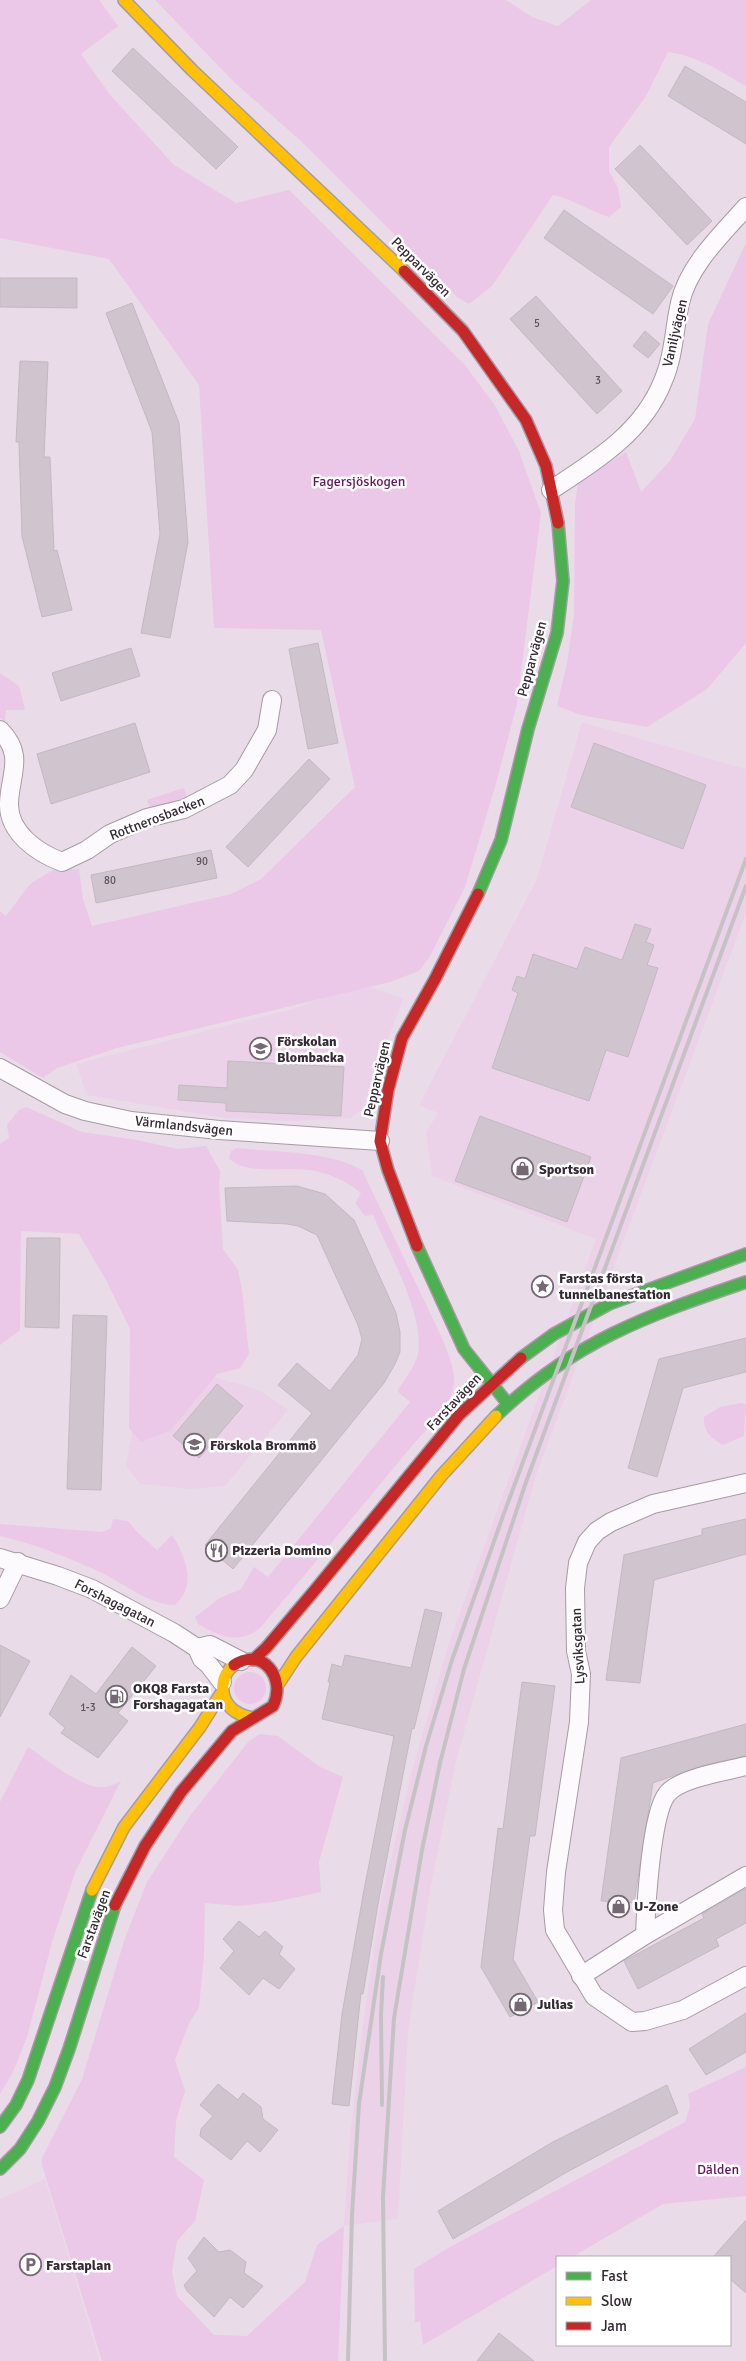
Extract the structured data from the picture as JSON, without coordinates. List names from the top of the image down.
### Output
{
  "streets": {
    "street": [
      "Pepparvägen",
      "Vaniljvägen",
      "Rottnerosbacken",
      "Värmlandsvägen",
      "Farstavägen",
      "Forshagagatan",
      "Lysviksgatan"
    ]
  },
  "crossings": [
    ["Pepparvägen", "Vaniljvägen"],
    ["Pepparvägen", "Värmlandsvägen"],
    ["Pepparvägen", "Farstavägen"],
    ["Farstavägen", "Forshagagatan"]
  ],
  "parks": ["Fagersjöskogen", "Dälden"],
  "places": {
    "school or university": ["Förskolan Blombacka", "Förskola Brommö"],
    "shop": ["Sportson", "U-Zone", "Julias"],
    "place": ["Farstas första tunnelbanestation"],
    "restaurant": ["Pizzeria Domino"],
    "fuel station": ["OKQ8 Farsta Forshagagatan"],
    "parking": ["Farstaplan"]
  },
  "house_numbers": [
    "5",
    "3",
    "90",
    "80",
    "1-3"
  ],
  "legend": ["Fast", "Slow", "Jam"]
}
